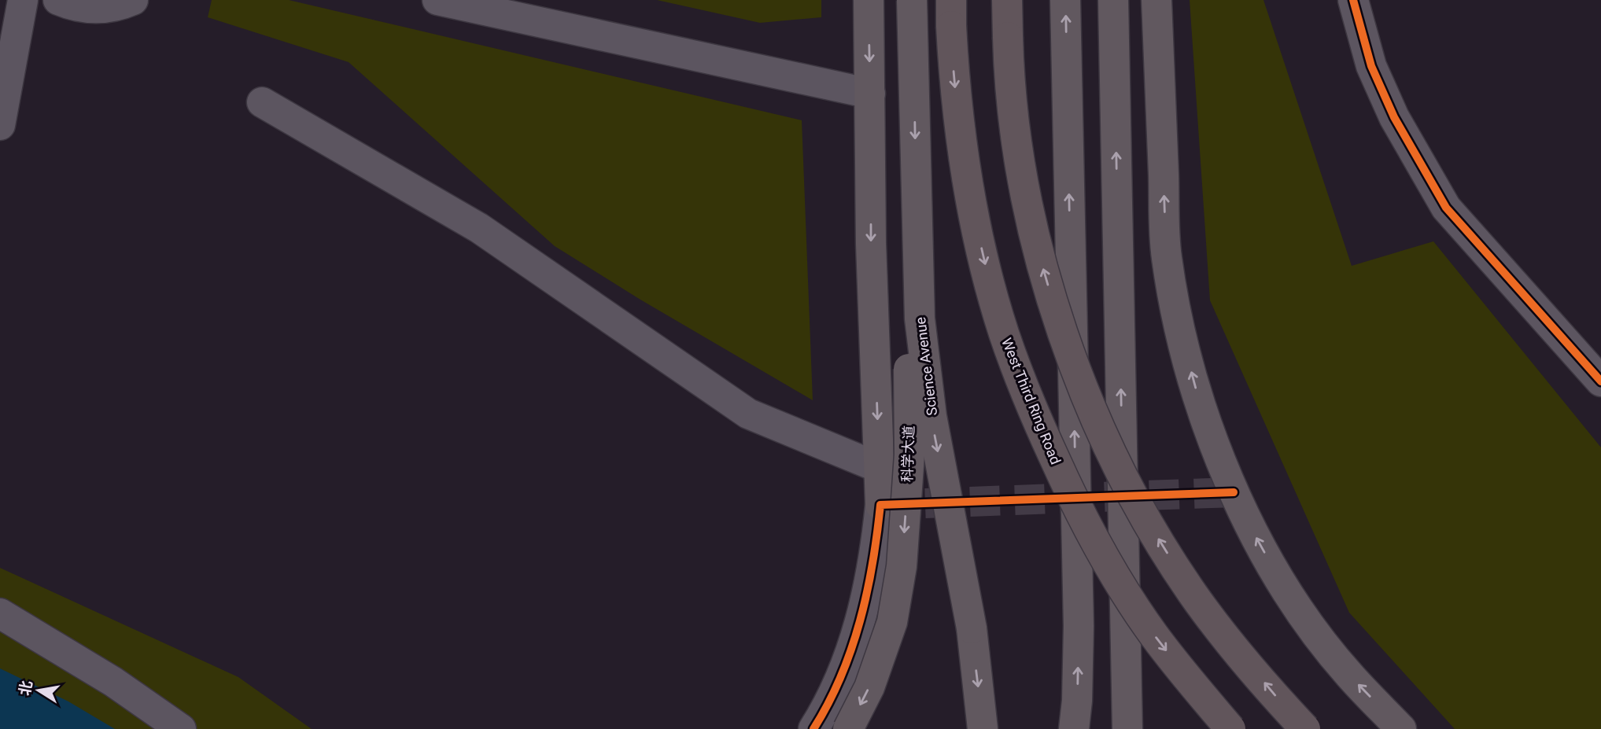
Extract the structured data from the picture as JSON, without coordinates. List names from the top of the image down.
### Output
{
  "streets": {
    "highway": ["West Third Ring Road"],
    "main road": ["Science Avenue", "科学大道"]
  },
  "crossings": [
    ["Science Avenue", "科学大道"]
  ],
  "north": "left"
}
